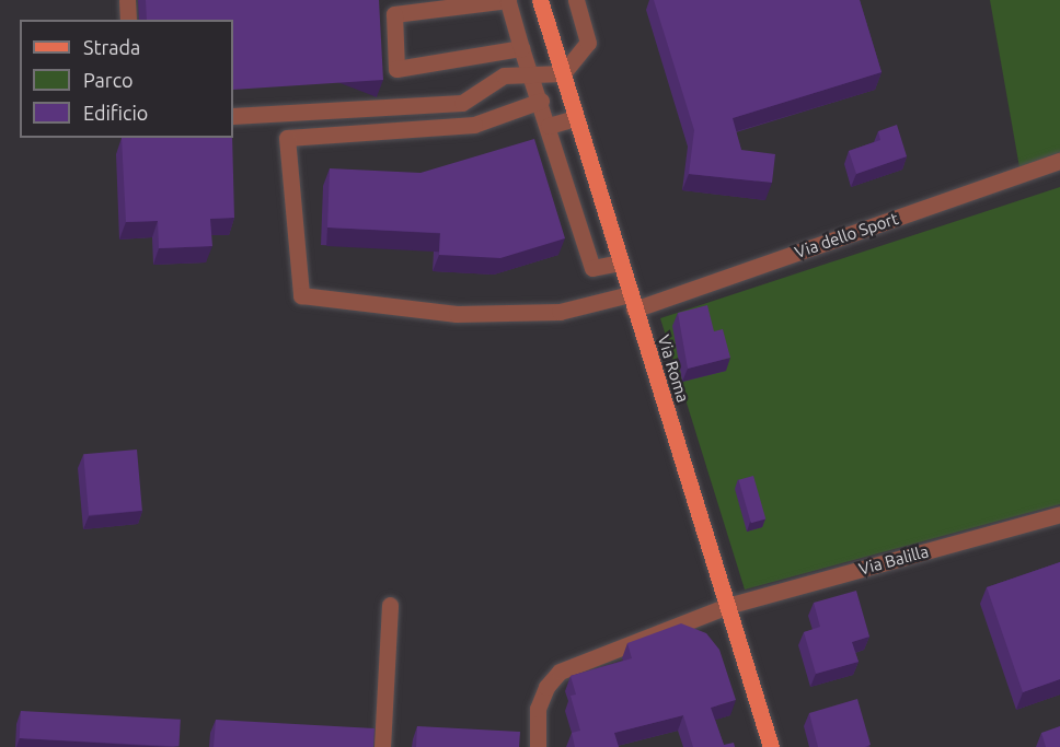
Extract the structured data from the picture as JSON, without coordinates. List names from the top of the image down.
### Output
{
  "streets": {
    "main road": ["Via Roma"],
    "street": ["Via dello Sport", "Via Balilla"]
  },
  "crossings": [
    ["Via dello Sport", "Via Roma"],
    ["Via Roma", "Via Balilla"]
  ],
  "legend": ["Strada", "Parco", "Edificio"]
}
